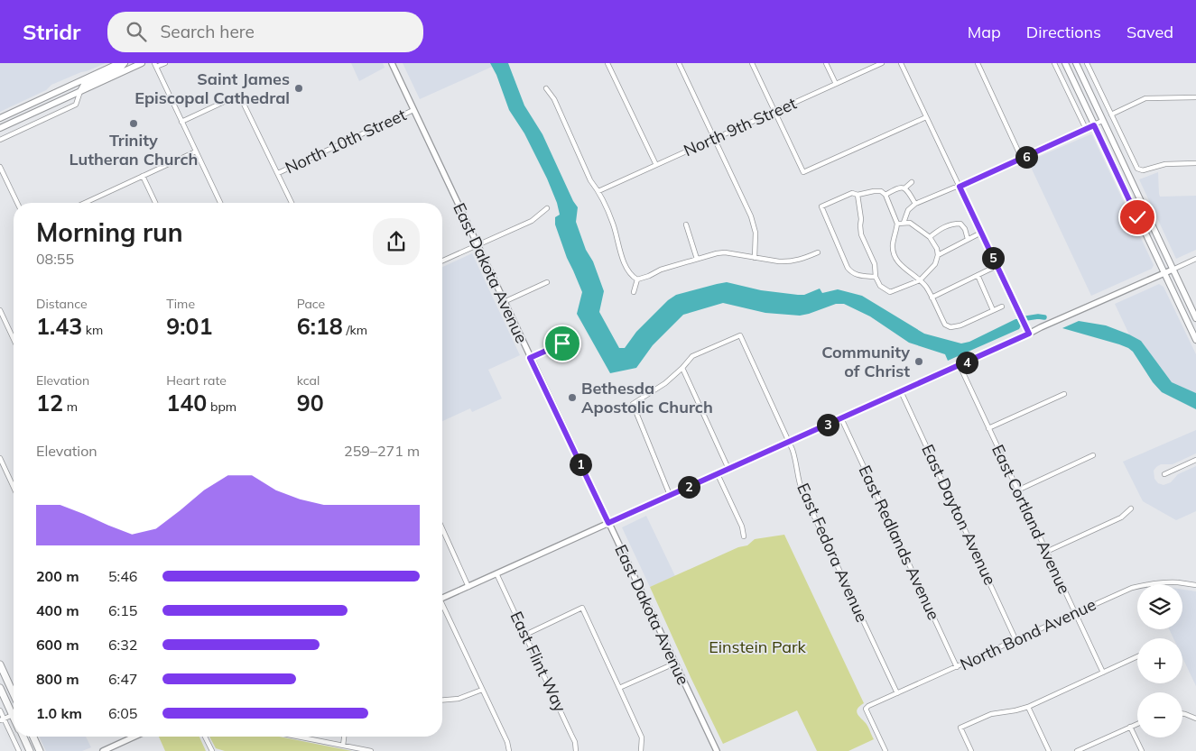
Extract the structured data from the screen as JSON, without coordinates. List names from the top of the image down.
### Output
{
  "streets": {
    "street": [
      "North 9th Street",
      "North 10th Street",
      "East Dakota Avenue",
      "East Dayton Avenue",
      "East Cortland Avenue",
      "East Redlands Avenue",
      "East Fedora Avenue",
      "North Bond Avenue",
      "East Flint Way"
    ]
  },
  "crossings": [
    ["North 10th Street", "East Dakota Avenue"],
    ["East Dayton Avenue", "North Bond Avenue"],
    ["East Cortland Avenue", "North Bond Avenue"],
    ["East Redlands Avenue", "North Bond Avenue"],
    ["East Fedora Avenue", "North Bond Avenue"]
  ],
  "parks": ["Einstein Park"],
  "places": [
    "Saint James Episcopal Cathedral",
    "Trinity Lutheran Church",
    "Community of Christ",
    "Bethesda Apostolic Church"
  ],
  "page": {
    "header": "Stridr",
    "search": "Search here",
    "nav": ["Map", "Directions", "Saved"],
    "pins": [
      "6",
      "5",
      "4",
      "3",
      "1",
      "2"
    ],
    "heading": ["Morning run", "08:55"],
    "stats": [
      ["Distance", "1.43 km"],
      ["Time", "9:01"],
      ["Pace", "6:18 /km"],
      ["Elevation", "12 m"],
      ["Heart rate", "140 bpm"],
      ["kcal", "90"]
    ],
    "chart": ["Elevation", "259–271 m"],
    "list": [
      {
        "name": "200 m",
        "note": "5:46"
      },
      {
        "name": "400 m",
        "note": "6:15"
      },
      {
        "name": "600 m",
        "note": "6:32"
      },
      {
        "name": "800 m",
        "note": "6:47"
      },
      {
        "name": "1.0 km",
        "note": "6:05"
      }
    ],
    "map_buttons": ["+", "−"]
  }
}
